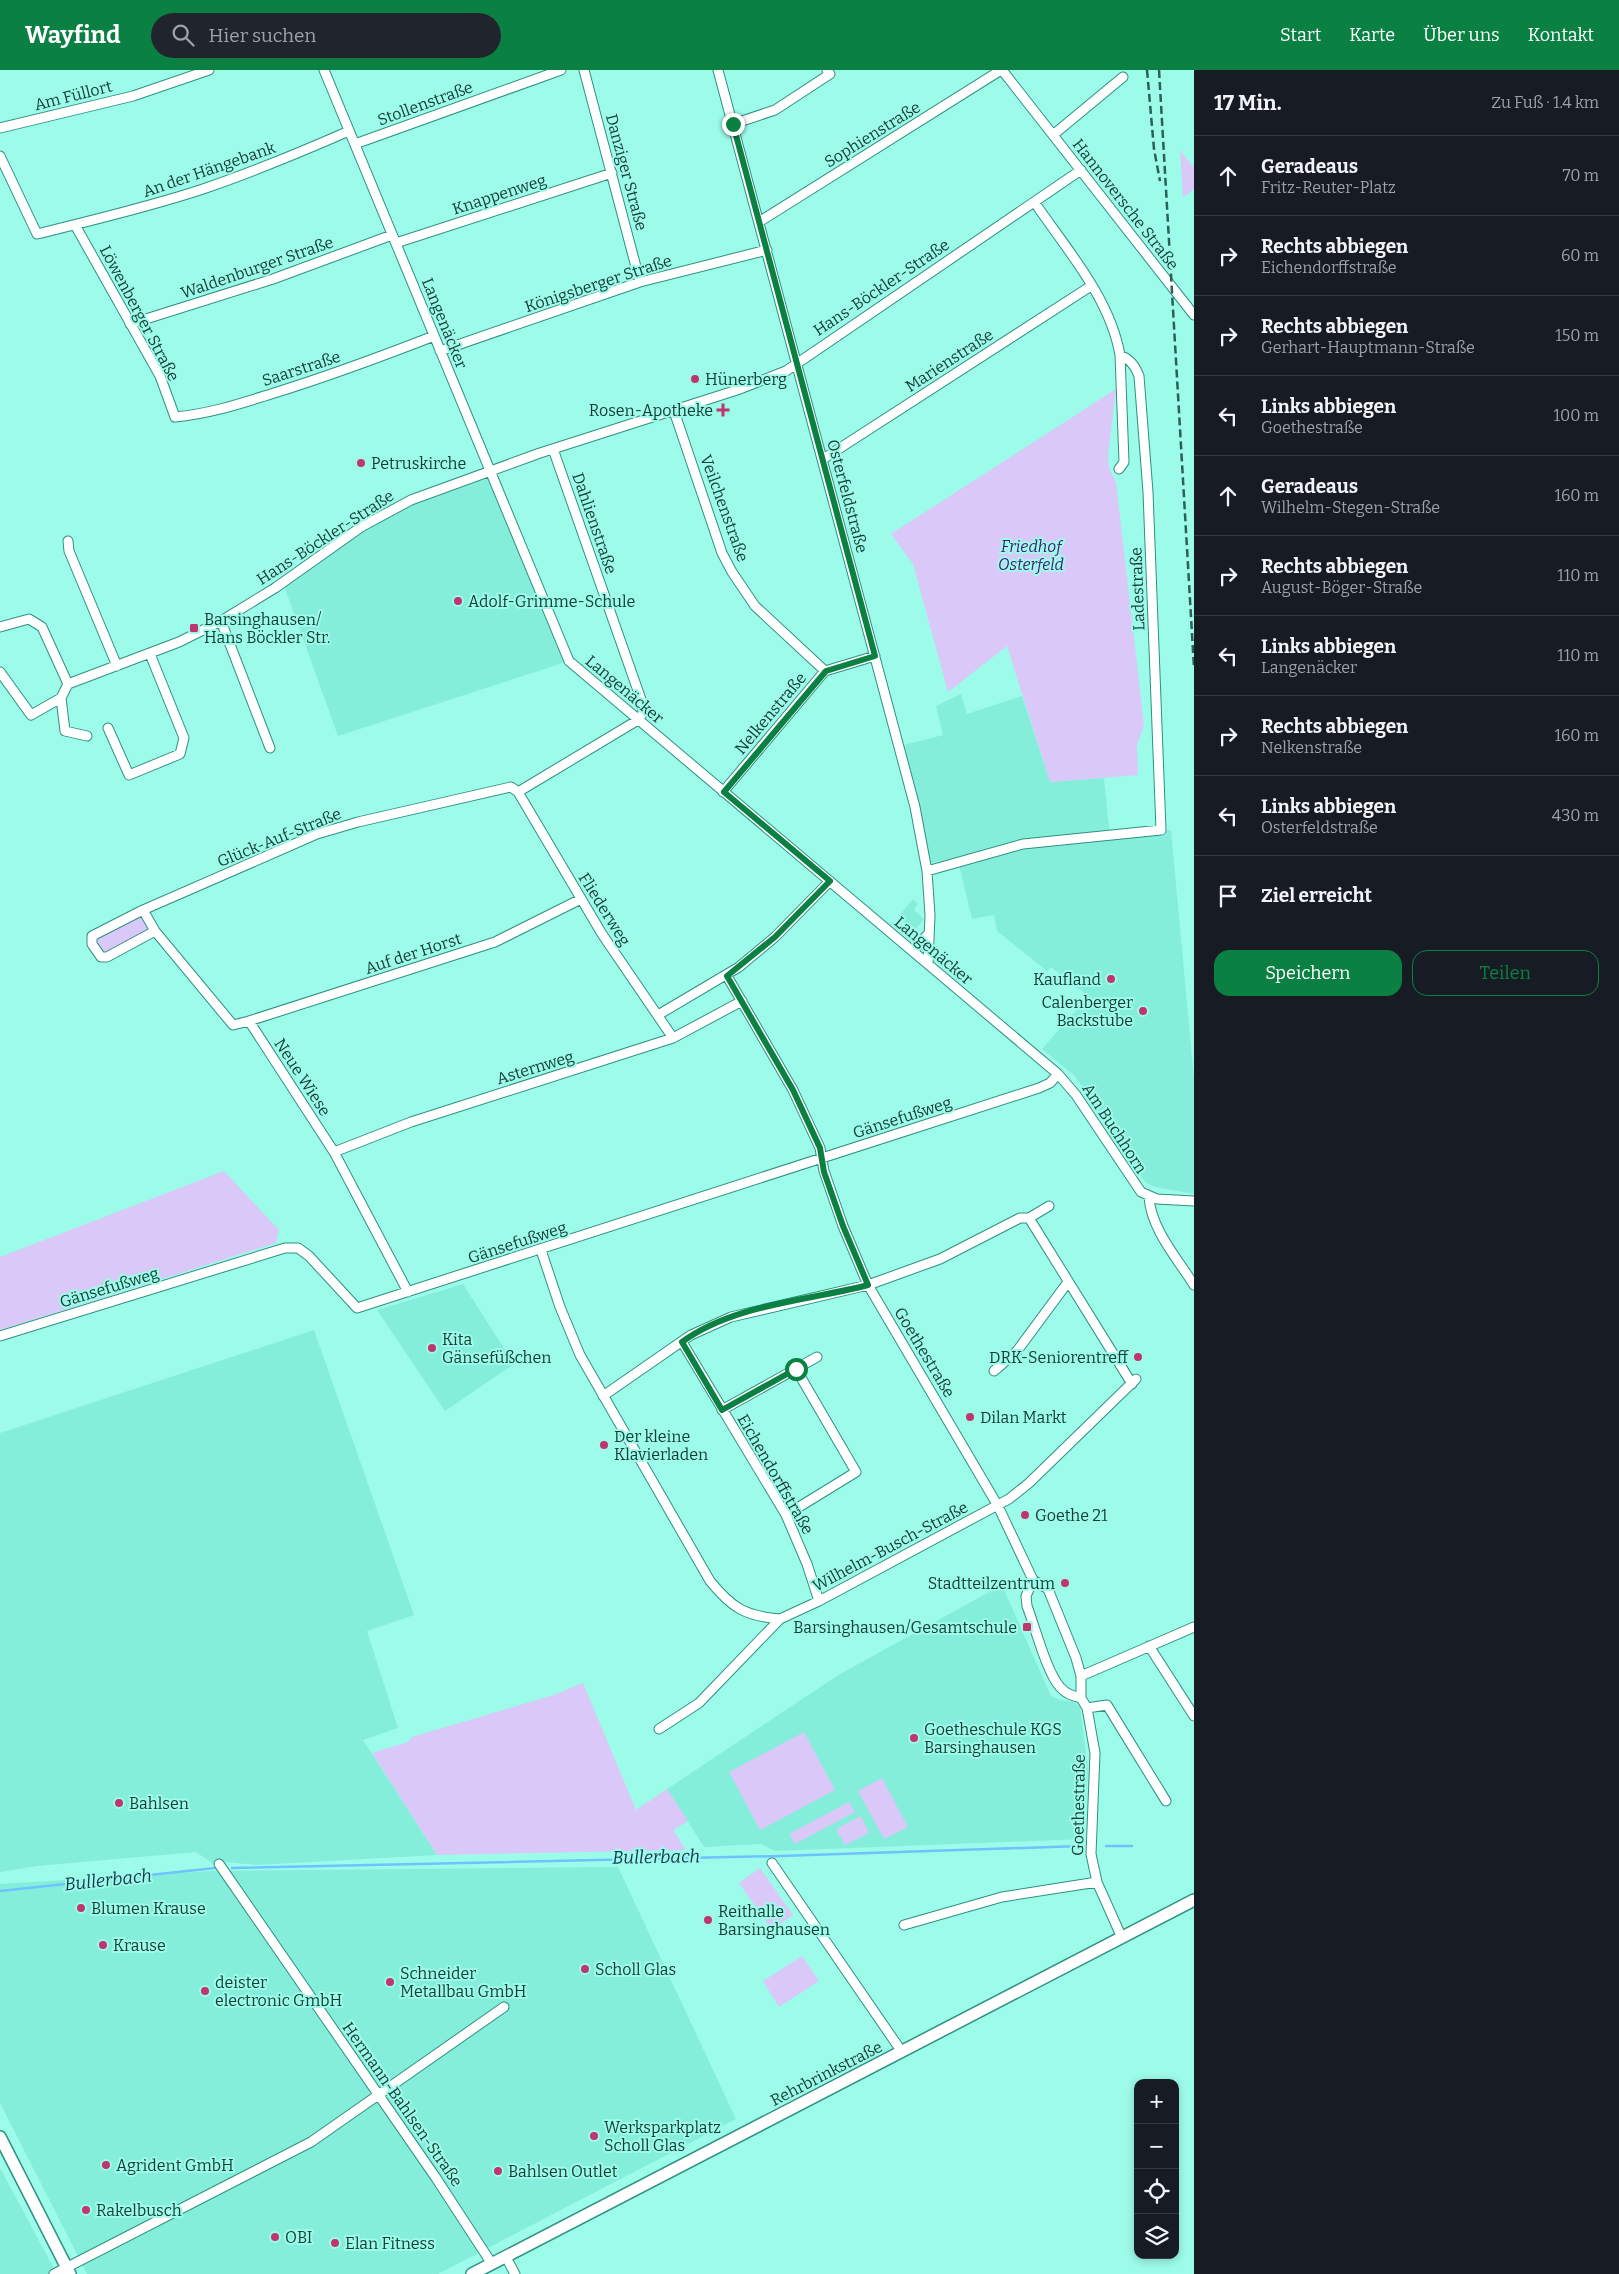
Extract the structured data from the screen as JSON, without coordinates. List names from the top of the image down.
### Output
{
  "streets": {
    "main road": ["Rehrbrinkstraße"],
    "street": [
      "Am Füllort",
      "Stollenstraße",
      "Sophienstraße",
      "An der Hängebank",
      "Danziger Straße",
      "Knappenweg",
      "Hannoversche Straße",
      "Waldenburger Straße",
      "Königsberger Straße",
      "Hans-Böckler-Straße",
      "Löwenberger Straße",
      "Langenäcker",
      "Marienstraße",
      "Saarstraße",
      "Osterfeldstraße",
      "Veilchenstraße",
      "Dahlienstraße",
      "Ladestraße",
      "Nelkenstraße",
      "Glück-Auf-Straße",
      "Fliederweg",
      "Auf der Horst",
      "Asternweg",
      "Neue Wiese",
      "Gänsefußweg",
      "Am Buchhorn",
      "Goethestraße",
      "Eichendorffstraße",
      "Wilhelm-Busch-Straße",
      "Hermann-Bahlsen-Straße"
    ]
  },
  "crossings": [
    ["Stollenstraße", "Langenäcker"],
    ["Sophienstraße", "Hannoversche Straße"],
    ["Sophienstraße", "Osterfeldstraße"],
    ["An der Hängebank", "Löwenberger Straße"],
    ["An der Hängebank", "Langenäcker"],
    ["Danziger Straße", "Knappenweg"],
    ["Danziger Straße", "Königsberger Straße"],
    ["Knappenweg", "Waldenburger Straße"],
    ["Knappenweg", "Langenäcker"],
    ["Hannoversche Straße", "Hans-Böckler-Straße"],
    ["Waldenburger Straße", "Löwenberger Straße"],
    ["Waldenburger Straße", "Langenäcker"],
    ["Königsberger Straße", "Langenäcker"],
    ["Königsberger Straße", "Osterfeldstraße"],
    ["Hans-Böckler-Straße", "Langenäcker"],
    ["Hans-Böckler-Straße", "Osterfeldstraße"],
    ["Hans-Böckler-Straße", "Veilchenstraße"],
    ["Hans-Böckler-Straße", "Dahlienstraße"],
    ["Löwenberger Straße", "Saarstraße"],
    ["Langenäcker", "Saarstraße"],
    ["Langenäcker", "Osterfeldstraße"],
    ["Langenäcker", "Dahlienstraße"],
    ["Langenäcker", "Nelkenstraße"],
    ["Langenäcker", "Gänsefußweg"],
    ["Langenäcker", "Am Buchhorn"],
    ["Marienstraße", "Osterfeldstraße"],
    ["Osterfeldstraße", "Ladestraße"],
    ["Osterfeldstraße", "Nelkenstraße"],
    ["Veilchenstraße", "Nelkenstraße"],
    ["Glück-Auf-Straße", "Fliederweg"],
    ["Fliederweg", "Auf der Horst"],
    ["Fliederweg", "Asternweg"],
    ["Auf der Horst", "Neue Wiese"],
    ["Asternweg", "Neue Wiese"],
    ["Asternweg", "Goethestraße"],
    ["Neue Wiese", "Gänsefußweg"],
    ["Gänsefußweg", "Am Buchhorn"],
    ["Gänsefußweg", "Goethestraße"],
    ["Goethestraße", "Wilhelm-Busch-Straße"],
    ["Goethestraße", "Rehrbrinkstraße"],
    ["Eichendorffstraße", "Wilhelm-Busch-Straße"],
    ["Rehrbrinkstraße", "Hermann-Bahlsen-Straße"]
  ],
  "water": ["Bullerbach"],
  "parks": ["Friedhof Osterfeld"],
  "places": {
    "other": [
      "Hünerberg",
      "Petruskirche",
      "Adolf-Grimme-Schule",
      "Kaufland",
      "Calenberger Backstube",
      "Kita Gänsefüßchen",
      "DRK-Seniorentreff",
      "Dilan Markt",
      "Der kleine Klavierladen",
      "Goethe 21",
      "Stadtteilzentrum",
      "Goetheschule KGS Barsinghausen",
      "Bahlsen",
      "Blumen Krause",
      "Reithalle Barsinghausen",
      "Krause",
      "Scholl Glas",
      "Schneider Metallbau GmbH",
      "deister electronic GmbH",
      "Werksparkplatz Scholl Glas",
      "Agrident GmbH",
      "Bahlsen Outlet",
      "Rakelbusch",
      "OBI",
      "Elan Fitness"
    ],
    "health": ["Rosen-Apotheke"],
    "transit": ["Barsinghausen/ Hans Böckler Str.", "Barsinghausen/Gesamtschule"]
  },
  "page": {
    "header": "Wayfind",
    "search": "Hier suchen",
    "nav": [
      "Start",
      "Karte",
      "Über uns",
      "Kontakt"
    ],
    "heading": ["17 Min.", "Zu Fuß · 1.4 km"],
    "list": [
      ["Geradeaus", "Fritz-Reuter-Platz", "70 m"],
      ["Rechts abbiegen", "Eichendorffstraße", "60 m"],
      ["Rechts abbiegen", "Gerhart-Hauptmann-Straße", "150 m"],
      ["Links abbiegen", "Goethestraße", "100 m"],
      ["Geradeaus", "Wilhelm-Stegen-Straße", "160 m"],
      ["Rechts abbiegen", "August-Böger-Straße", "110 m"],
      ["Links abbiegen", "Langenäcker", "110 m"],
      ["Rechts abbiegen", "Nelkenstraße", "160 m"],
      ["Links abbiegen", "Osterfeldstraße", "430 m"],
      "Ziel erreicht"
    ],
    "buttons": ["Speichern", "Teilen"],
    "map_buttons": ["+", "−"]
  }
}
